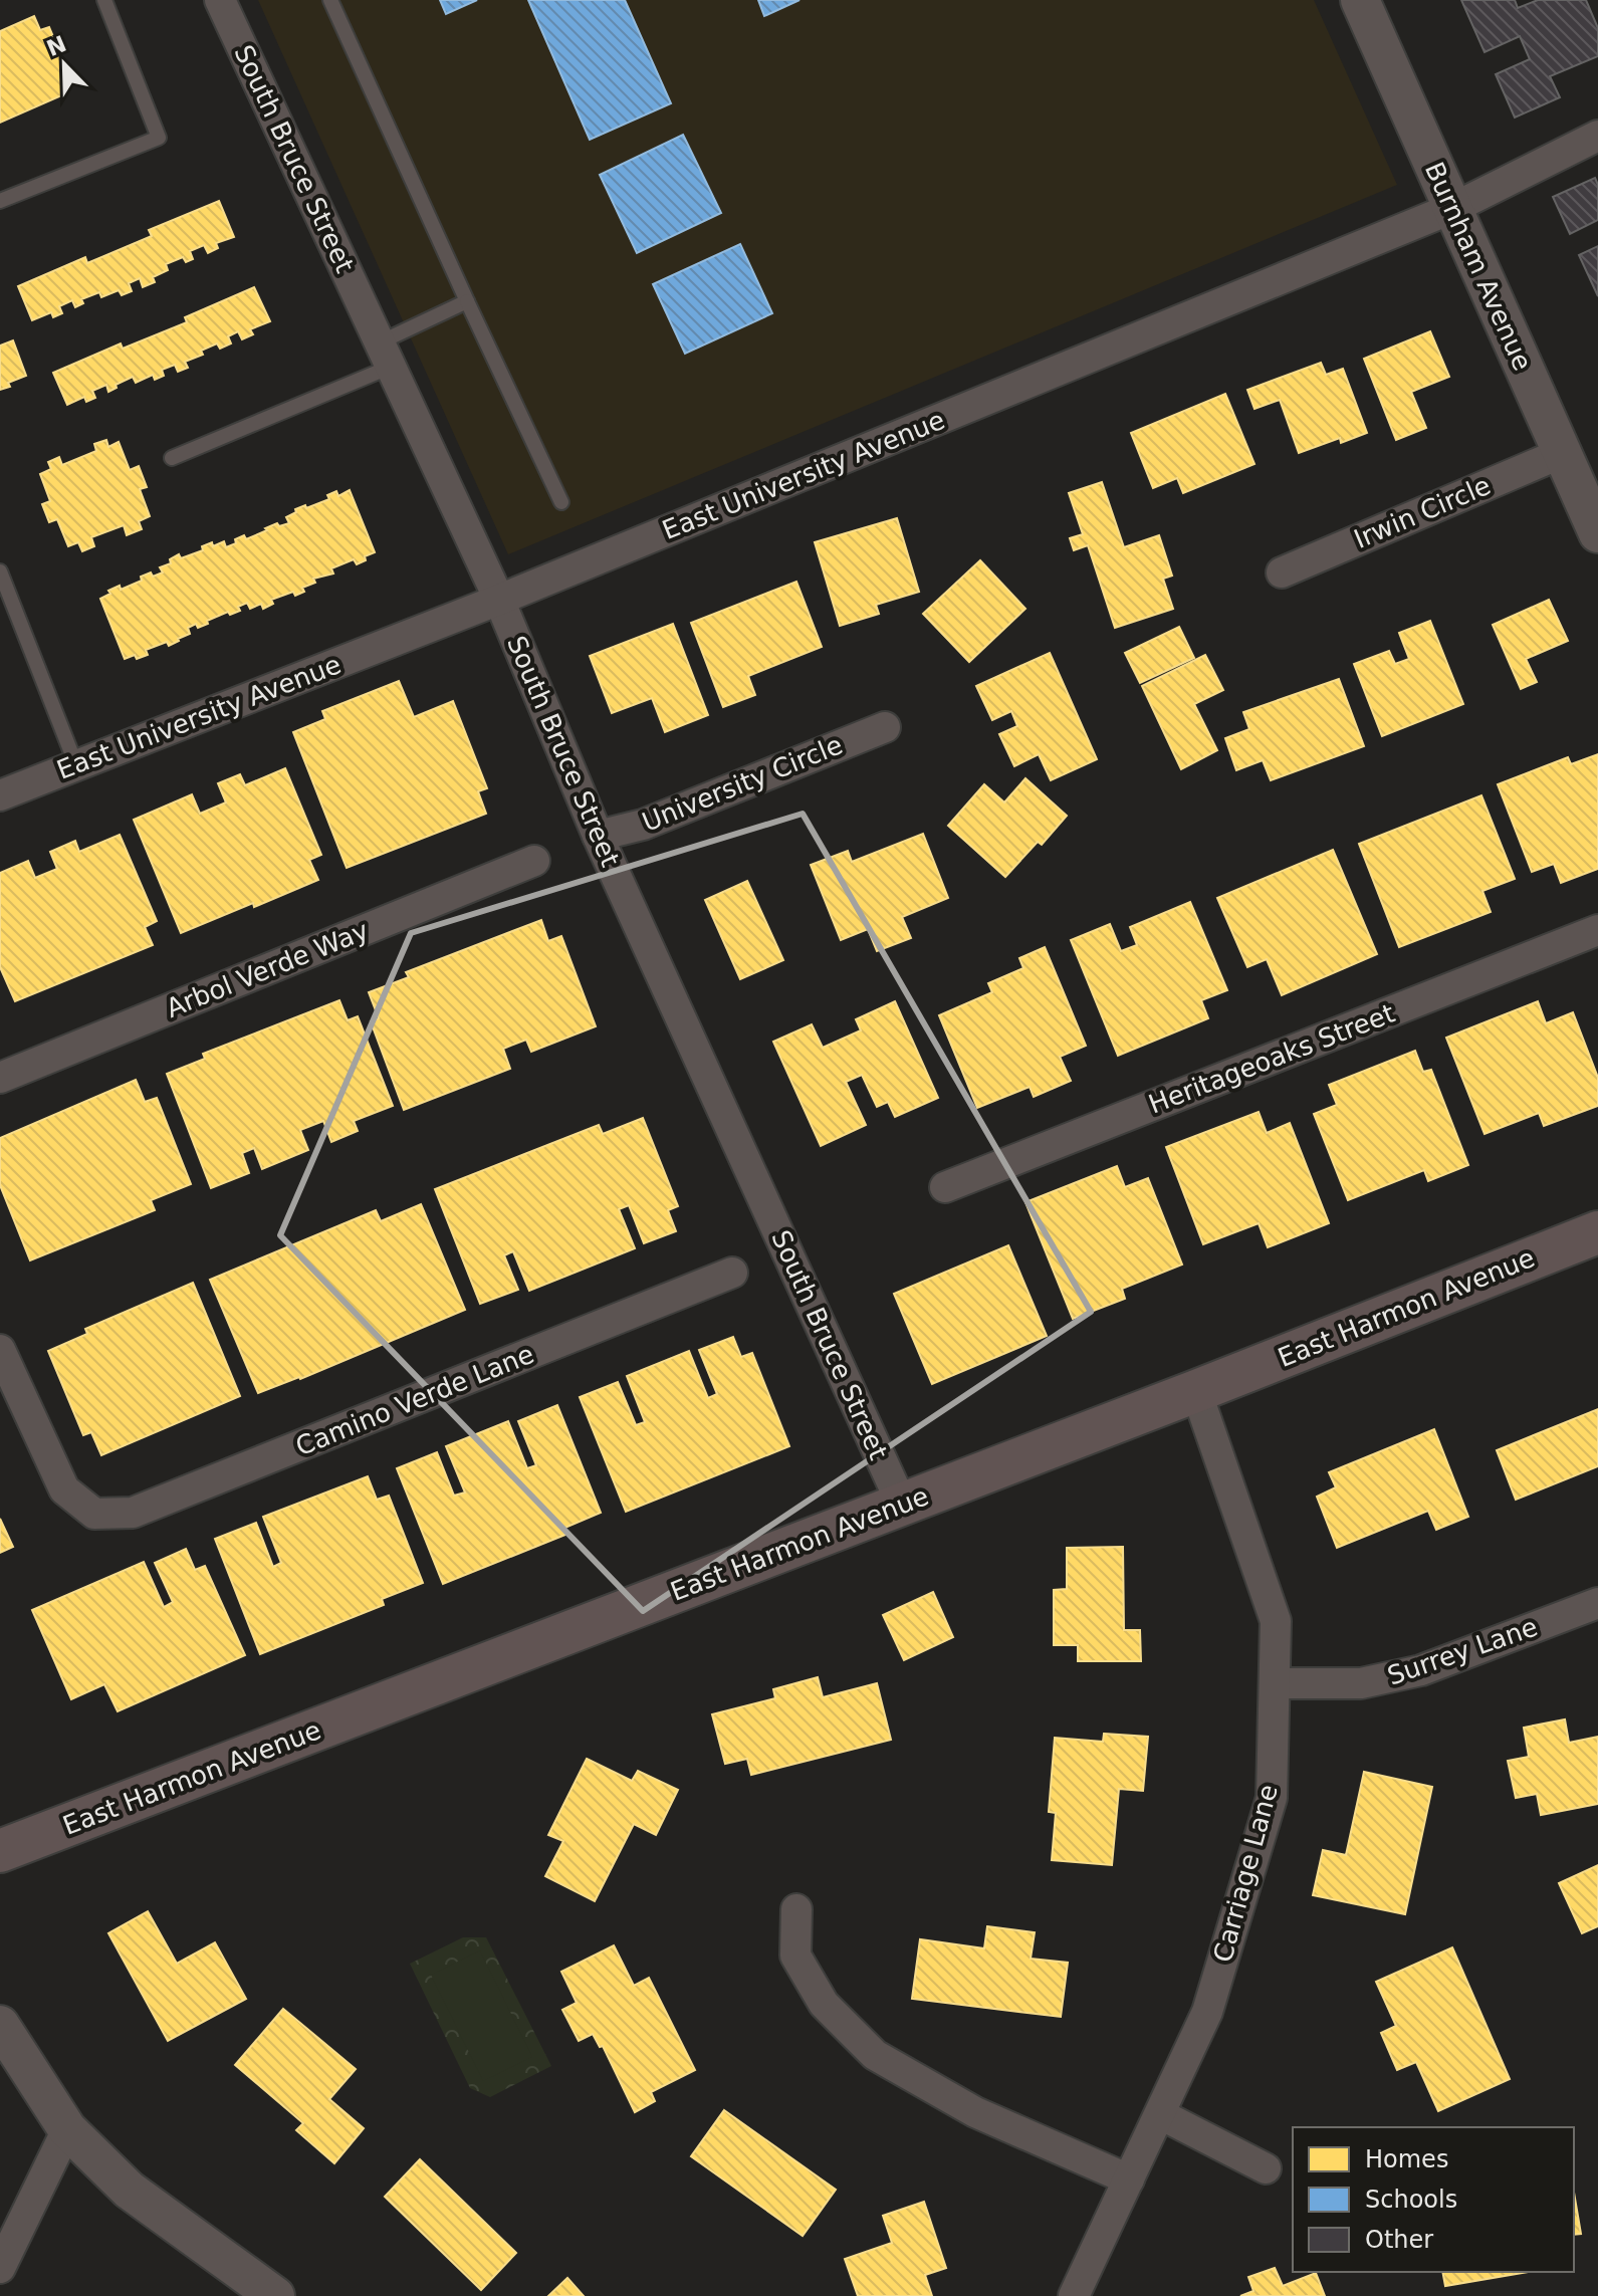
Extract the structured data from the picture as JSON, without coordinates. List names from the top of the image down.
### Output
{
  "streets": {
    "main road": ["East Harmon Avenue"],
    "street": [
      "South Bruce Street",
      "Burnham Avenue",
      "East University Avenue",
      "Irwin Circle",
      "University Circle",
      "Arbol Verde Way",
      "Heritageoaks Street",
      "Camino Verde Lane",
      "Surrey Lane",
      "Carriage Lane"
    ]
  },
  "crossings": [
    ["South Bruce Street", "East University Avenue"],
    ["South Bruce Street", "University Circle"],
    ["South Bruce Street", "East Harmon Avenue"],
    ["Burnham Avenue", "East University Avenue"],
    ["Burnham Avenue", "Irwin Circle"],
    ["East Harmon Avenue", "Carriage Lane"],
    ["Surrey Lane", "Carriage Lane"]
  ],
  "legend": ["Homes", "Schools", "Other"],
  "north": "top left"
}
